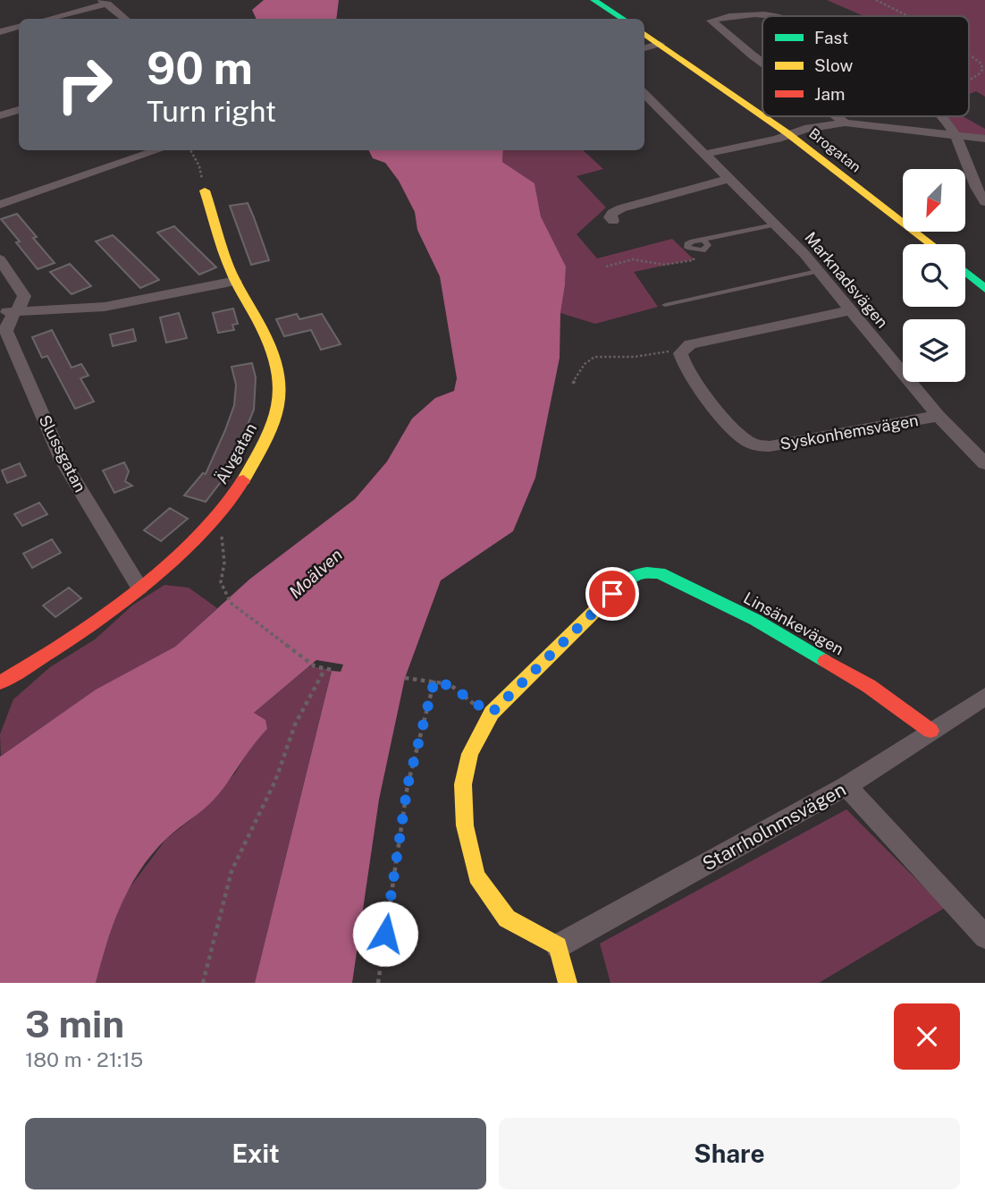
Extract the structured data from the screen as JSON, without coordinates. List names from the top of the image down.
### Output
{
  "streets": {
    "street": [
      "Brogatan",
      "Marknadsvägen",
      "Syskonhemsvägen",
      "Slussgatan",
      "Älvgatan",
      "Linsänkevägen",
      "Starrholnmsvägen"
    ]
  },
  "crossings": [
    ["Marknadsvägen", "Syskonhemsvägen"],
    ["Slussgatan", "Älvgatan"],
    ["Linsänkevägen", "Starrholnmsvägen"]
  ],
  "water": ["Moälven"],
  "legend": ["Fast", "Slow", "Jam"],
  "north": "bottom left",
  "page": {
    "turn": ["90 m", "Turn right"],
    "heading": ["3 min", "180 m · 21:15"],
    "buttons": ["Exit", "Share"]
  }
}
